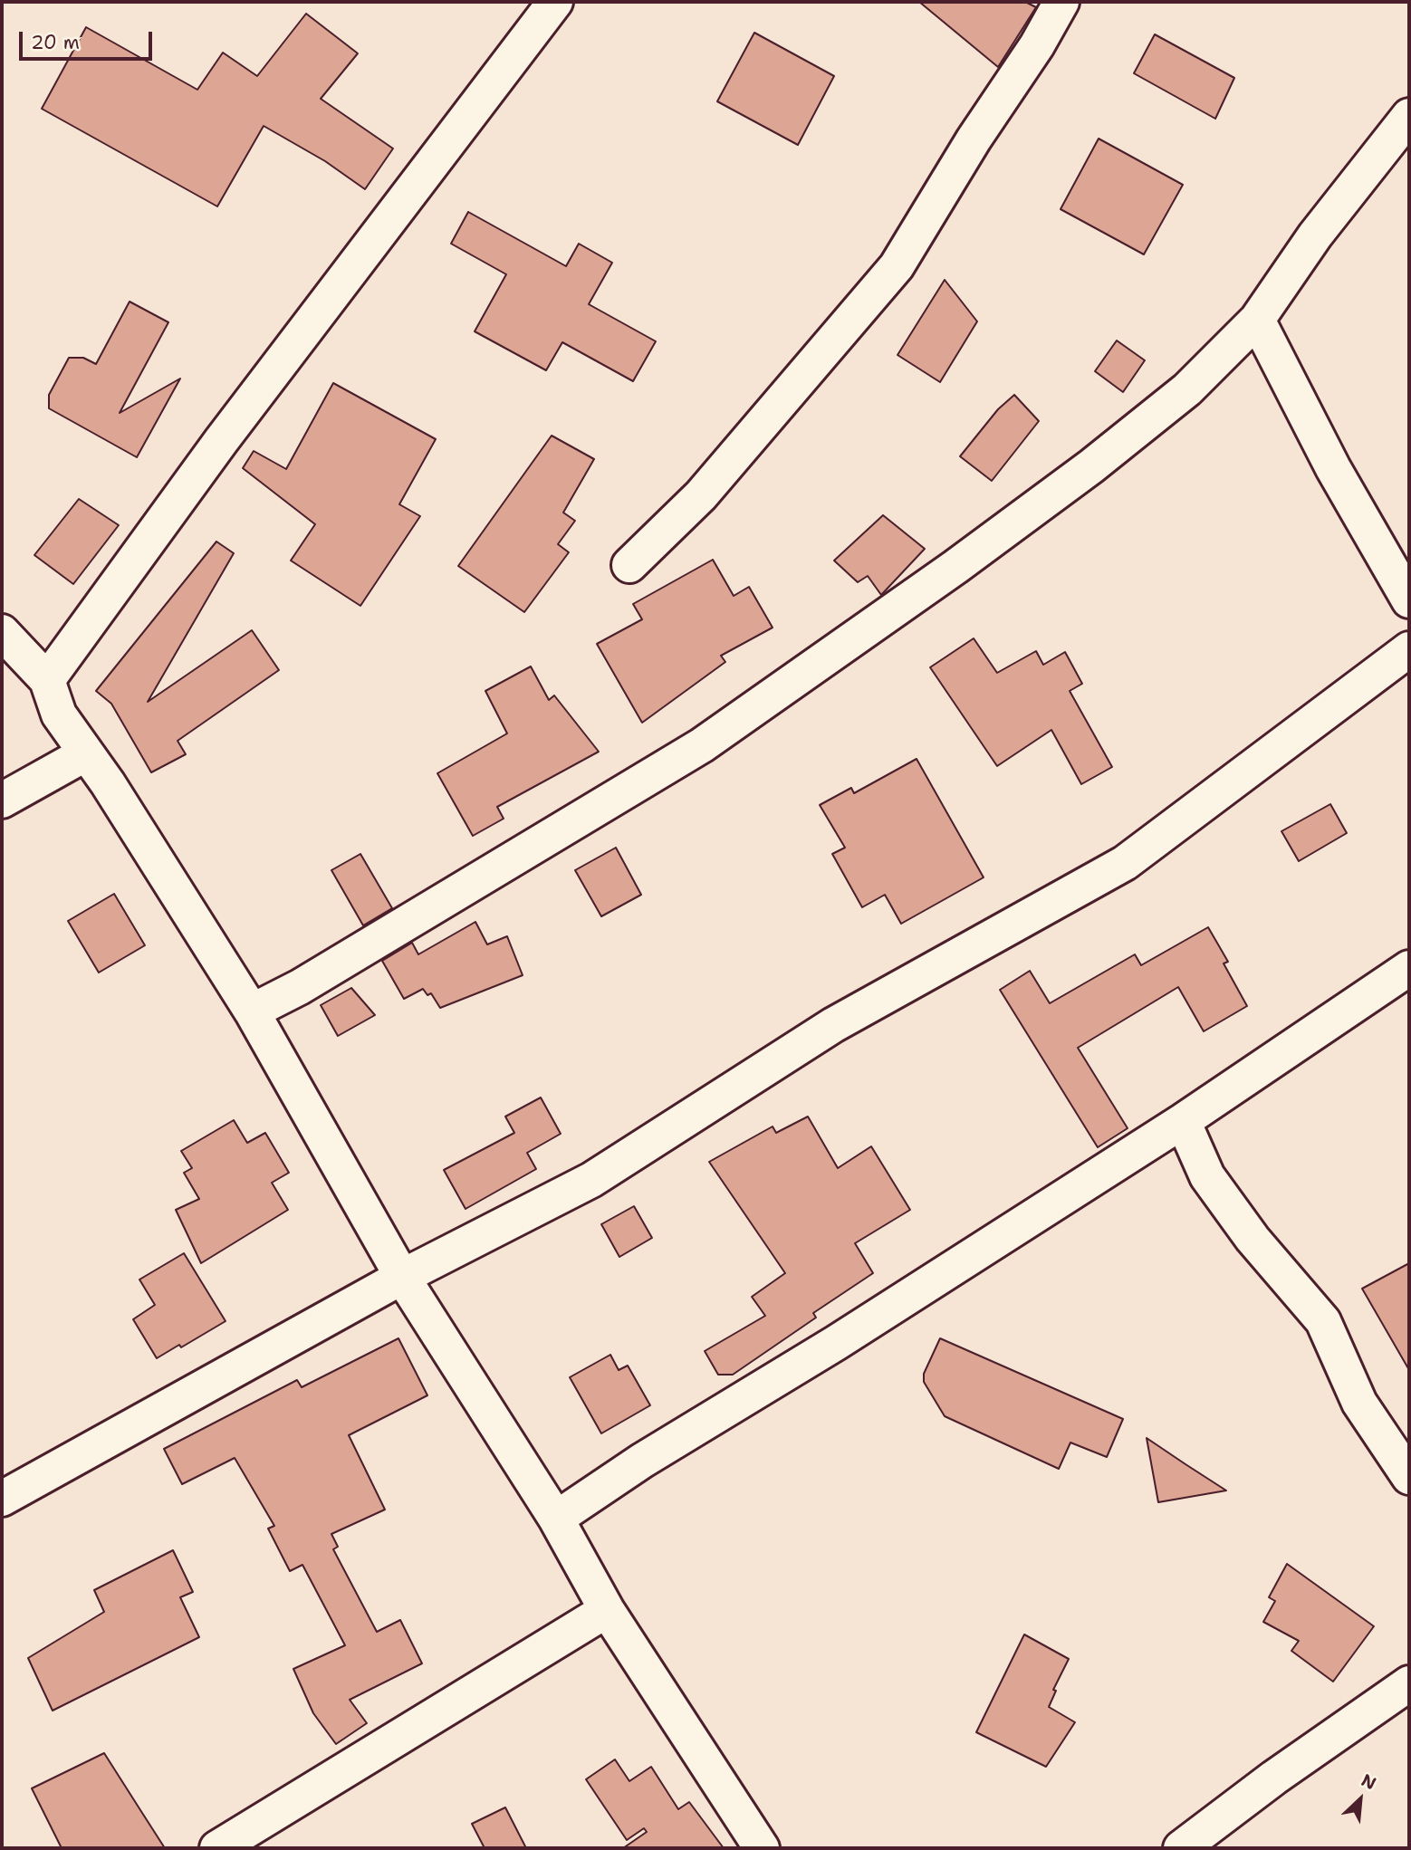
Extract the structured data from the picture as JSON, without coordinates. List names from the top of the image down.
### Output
{
  "scale_bar": "20 m",
  "north": "top right"
}
